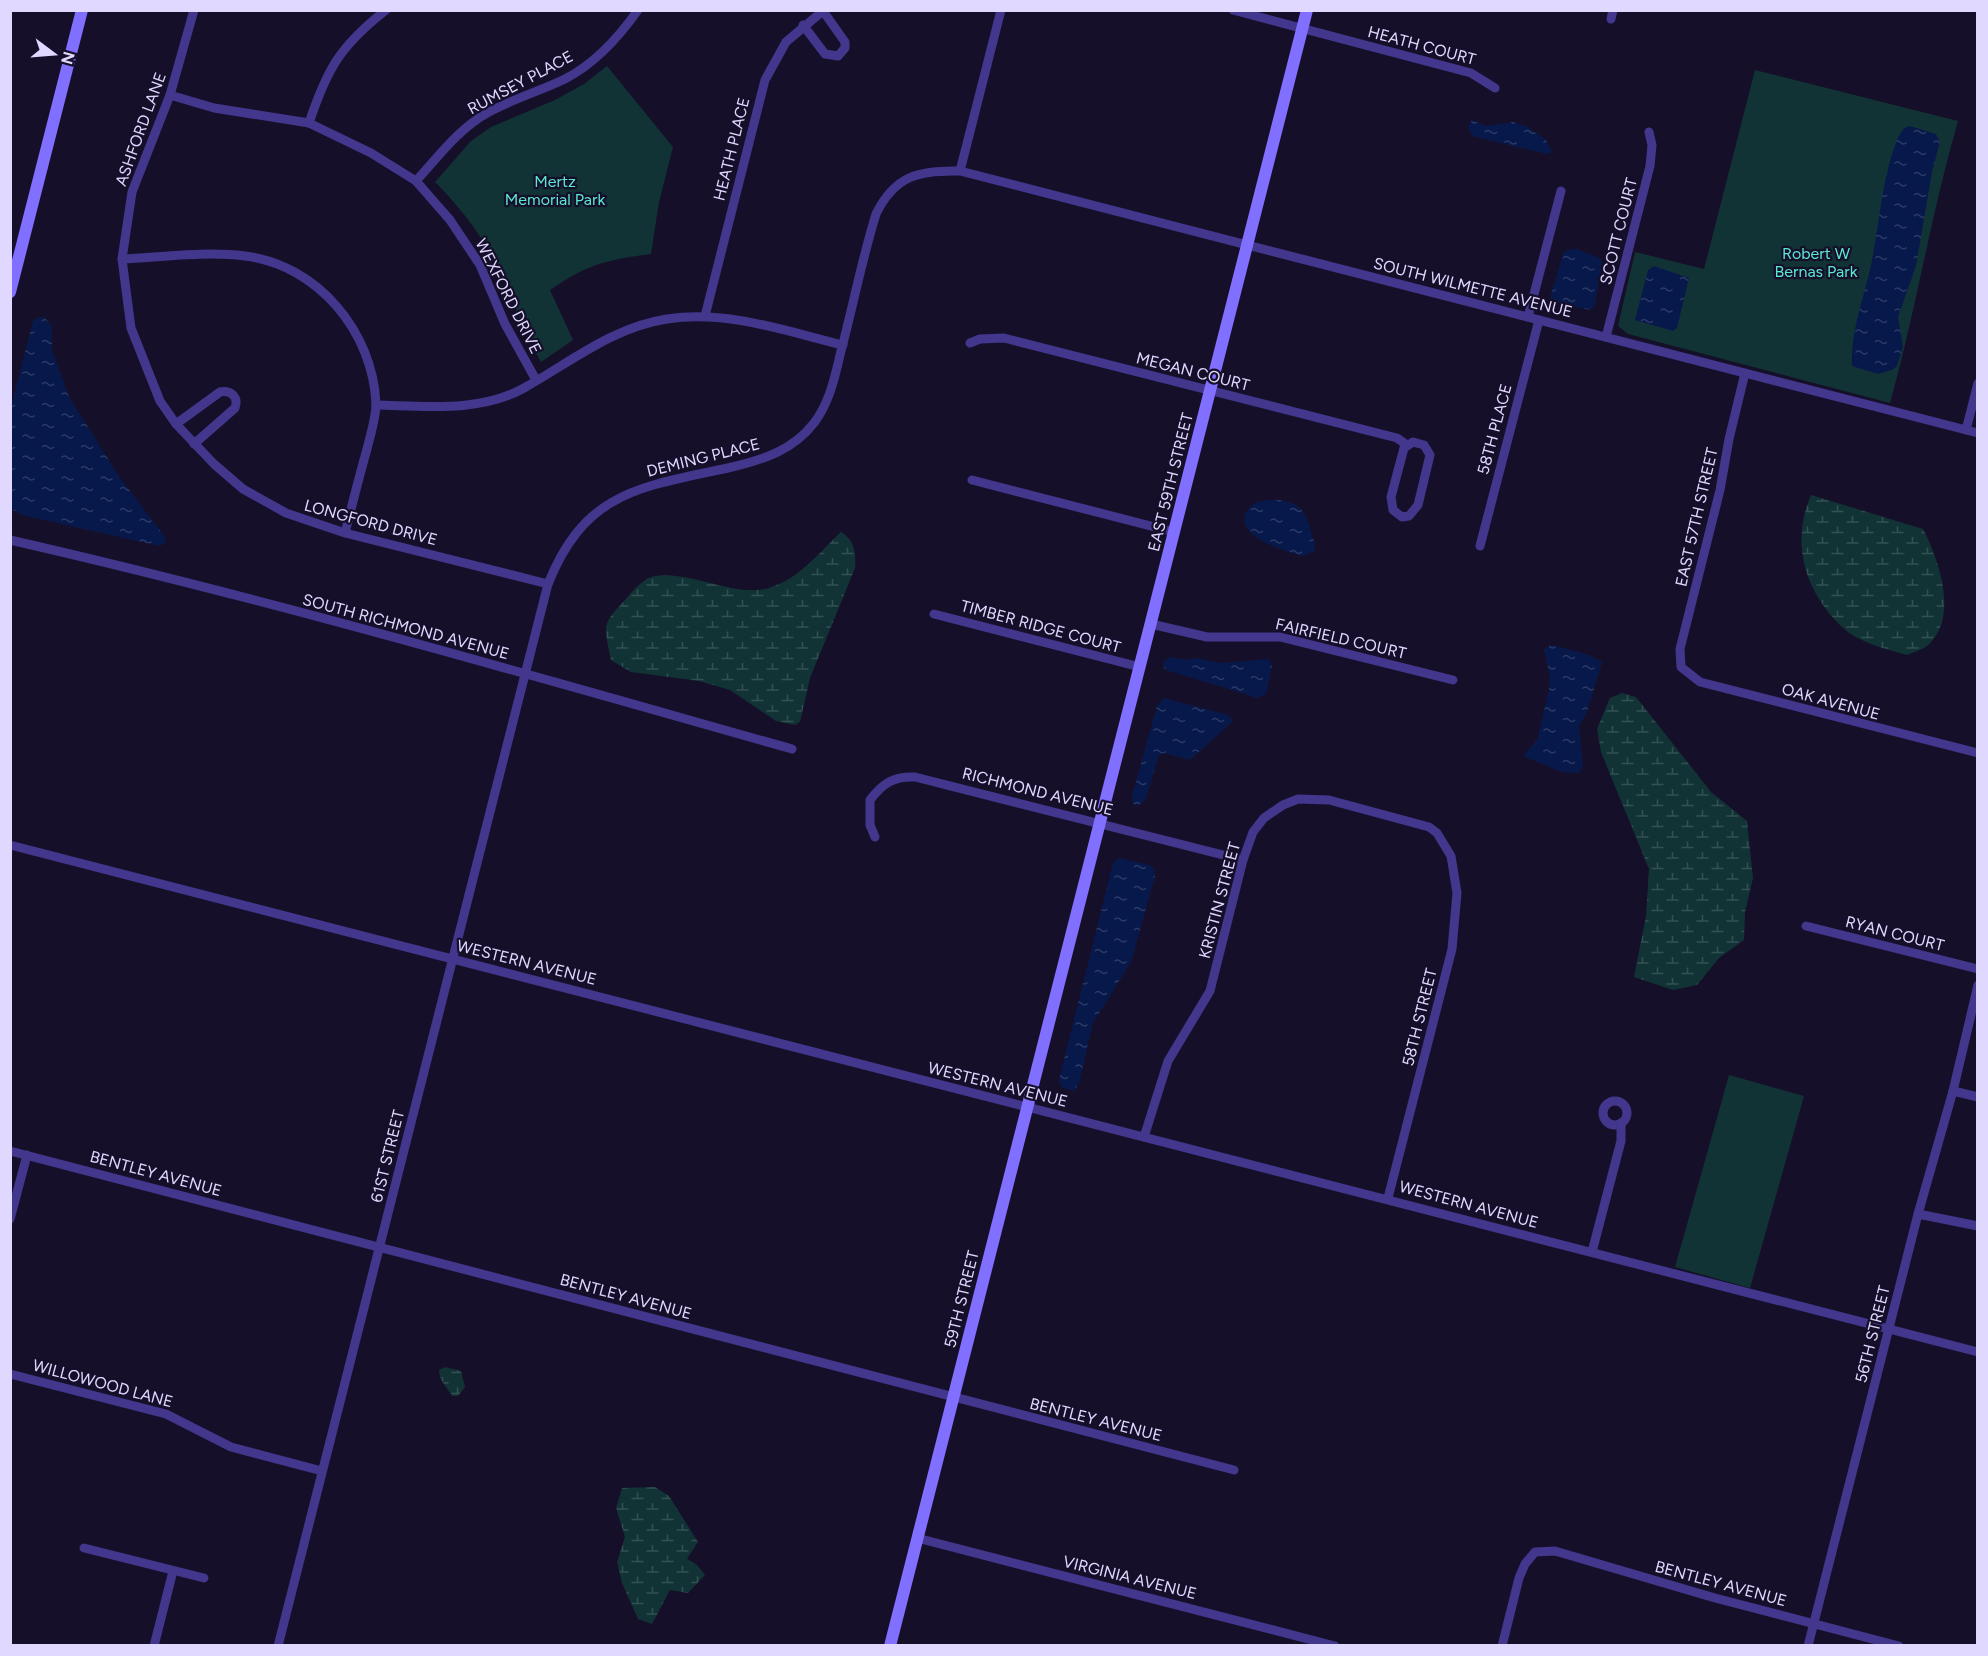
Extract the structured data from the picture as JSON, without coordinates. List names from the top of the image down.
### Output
{
  "streets": {
    "street": [
      "HEATH COURT",
      "RUMSEY PLACE",
      "ASHFORD LANE",
      "HEATH PLACE",
      "SCOTT COURT",
      "SOUTH WILMETTE AVENUE",
      "WEXFORD DRIVE",
      "MEGAN COURT",
      "58TH PLACE",
      "DEMING PLACE",
      "EAST 59TH STREET",
      "EAST 57TH STREET",
      "LONGFORD DRIVE",
      "SOUTH RICHMOND AVENUE",
      "TIMBER RIDGE COURT",
      "FAIRFIELD COURT",
      "OAK AVENUE",
      "RICHMOND AVENUE",
      "KRISTIN STREET",
      "RYAN COURT",
      "WESTERN AVENUE",
      "58TH STREET",
      "61ST STREET",
      "BENTLEY AVENUE",
      "59TH STREET",
      "56TH STREET",
      "WILLOWOOD LANE",
      "VIRGINIA AVENUE"
    ]
  },
  "crossings": [
    ["HEATH COURT", "EAST 59TH STREET"],
    ["RUMSEY PLACE", "WEXFORD DRIVE"],
    ["ASHFORD LANE", "WEXFORD DRIVE"],
    ["ASHFORD LANE", "LONGFORD DRIVE"],
    ["SCOTT COURT", "SOUTH WILMETTE AVENUE"],
    ["SOUTH WILMETTE AVENUE", "58TH PLACE"],
    ["SOUTH WILMETTE AVENUE", "DEMING PLACE"],
    ["SOUTH WILMETTE AVENUE", "EAST 59TH STREET"],
    ["SOUTH WILMETTE AVENUE", "EAST 57TH STREET"],
    ["MEGAN COURT", "EAST 59TH STREET"],
    ["DEMING PLACE", "LONGFORD DRIVE"],
    ["DEMING PLACE", "SOUTH RICHMOND AVENUE"],
    ["DEMING PLACE", "61ST STREET"],
    ["EAST 59TH STREET", "TIMBER RIDGE COURT"],
    ["EAST 59TH STREET", "FAIRFIELD COURT"],
    ["EAST 59TH STREET", "RICHMOND AVENUE"],
    ["EAST 59TH STREET", "59TH STREET"],
    ["EAST 57TH STREET", "OAK AVENUE"],
    ["SOUTH RICHMOND AVENUE", "61ST STREET"],
    ["RICHMOND AVENUE", "KRISTIN STREET"],
    ["KRISTIN STREET", "WESTERN AVENUE"],
    ["KRISTIN STREET", "58TH STREET"],
    ["WESTERN AVENUE", "58TH STREET"],
    ["WESTERN AVENUE", "61ST STREET"],
    ["WESTERN AVENUE", "59TH STREET"],
    ["WESTERN AVENUE", "56TH STREET"],
    ["61ST STREET", "BENTLEY AVENUE"],
    ["61ST STREET", "WILLOWOOD LANE"],
    ["BENTLEY AVENUE", "59TH STREET"],
    ["BENTLEY AVENUE", "56TH STREET"],
    ["59TH STREET", "VIRGINIA AVENUE"]
  ],
  "parks": ["Mertz Memorial Park", "Robert W Bernas Park"],
  "north": "right"
}
